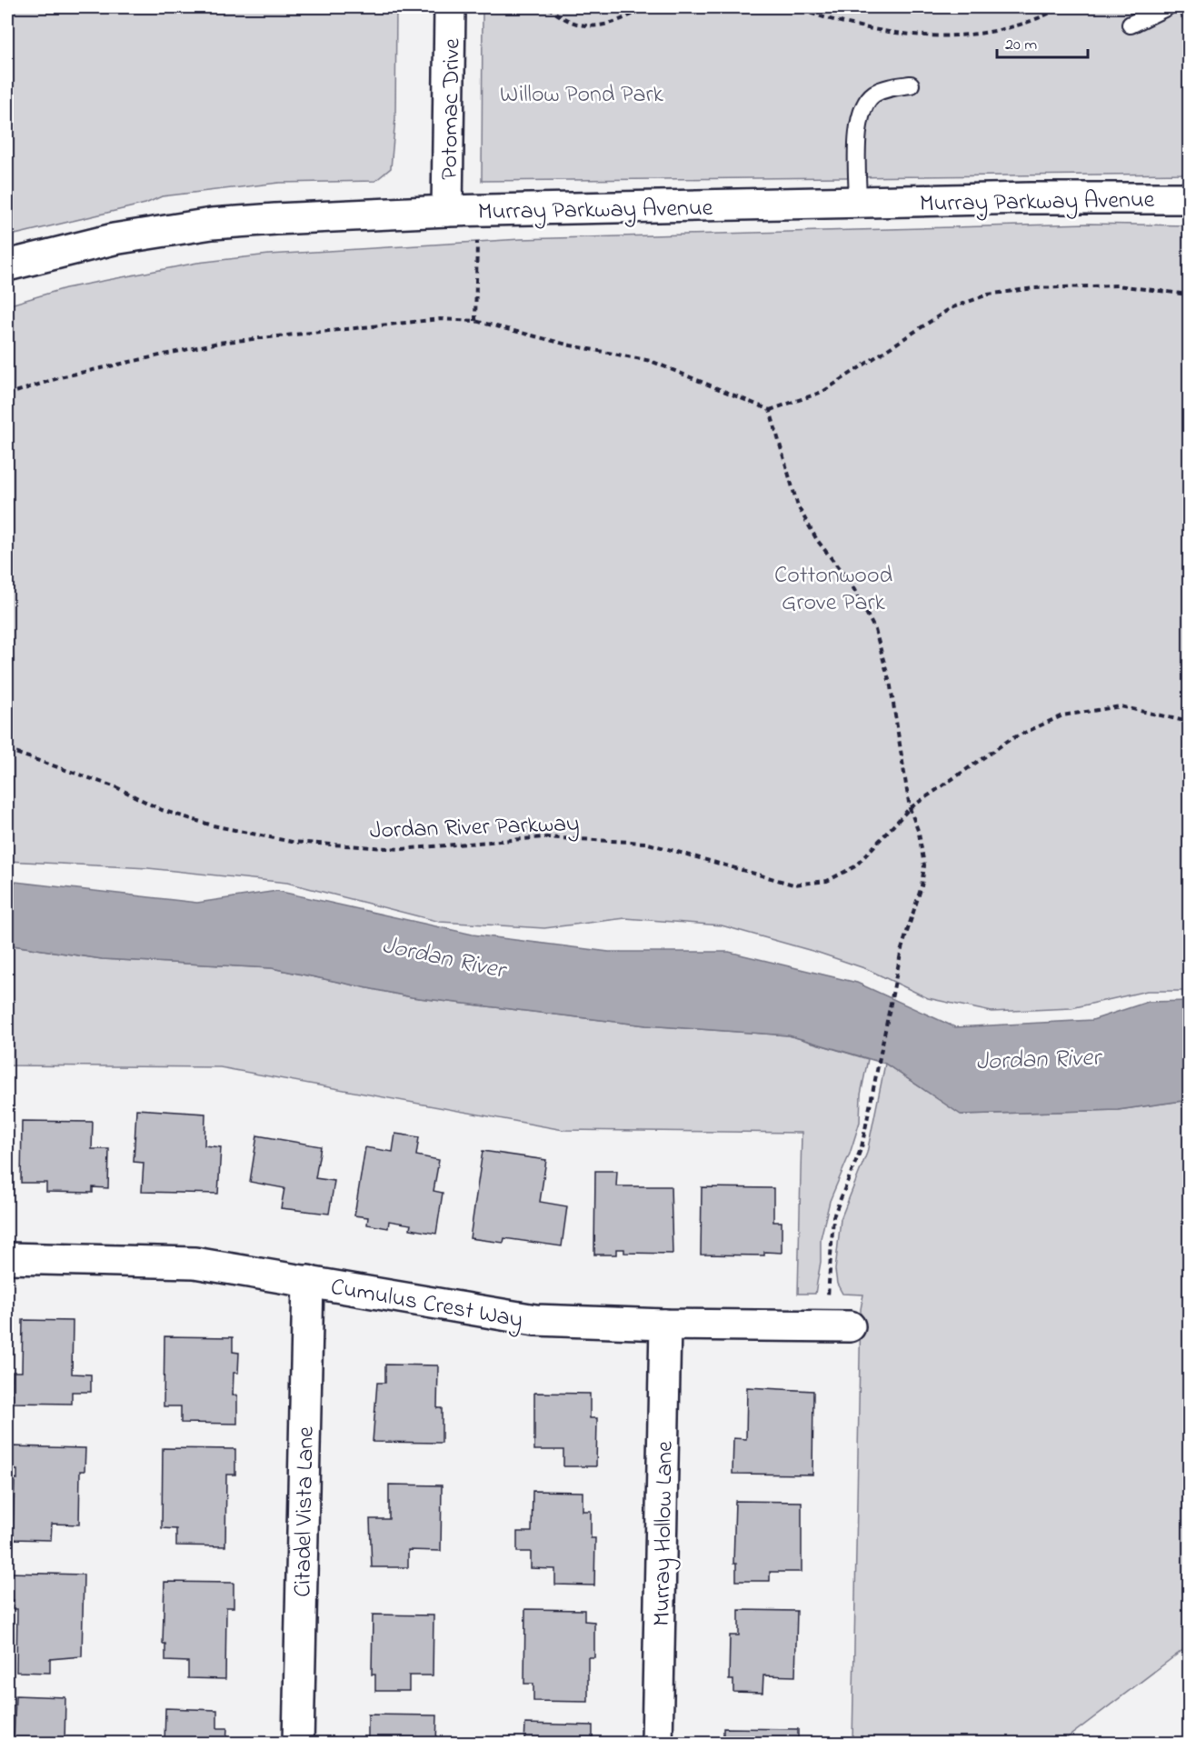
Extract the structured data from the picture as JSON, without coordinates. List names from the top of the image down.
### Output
{
  "streets": {
    "street": [
      "Potomac Drive",
      "Murray Parkway Avenue",
      "Cumulus Crest Way",
      "Citadel Vista Lane",
      "Murray Hollow Lane"
    ],
    "path": ["Jordan River Parkway"]
  },
  "crossings": [
    ["Potomac Drive", "Murray Parkway Avenue"],
    ["Cumulus Crest Way", "Citadel Vista Lane"],
    ["Cumulus Crest Way", "Murray Hollow Lane"]
  ],
  "water": ["Jordan River"],
  "parks": ["Willow Pond Park", "Cottonwood Grove Park"],
  "scale_bar": "20 m"
}
